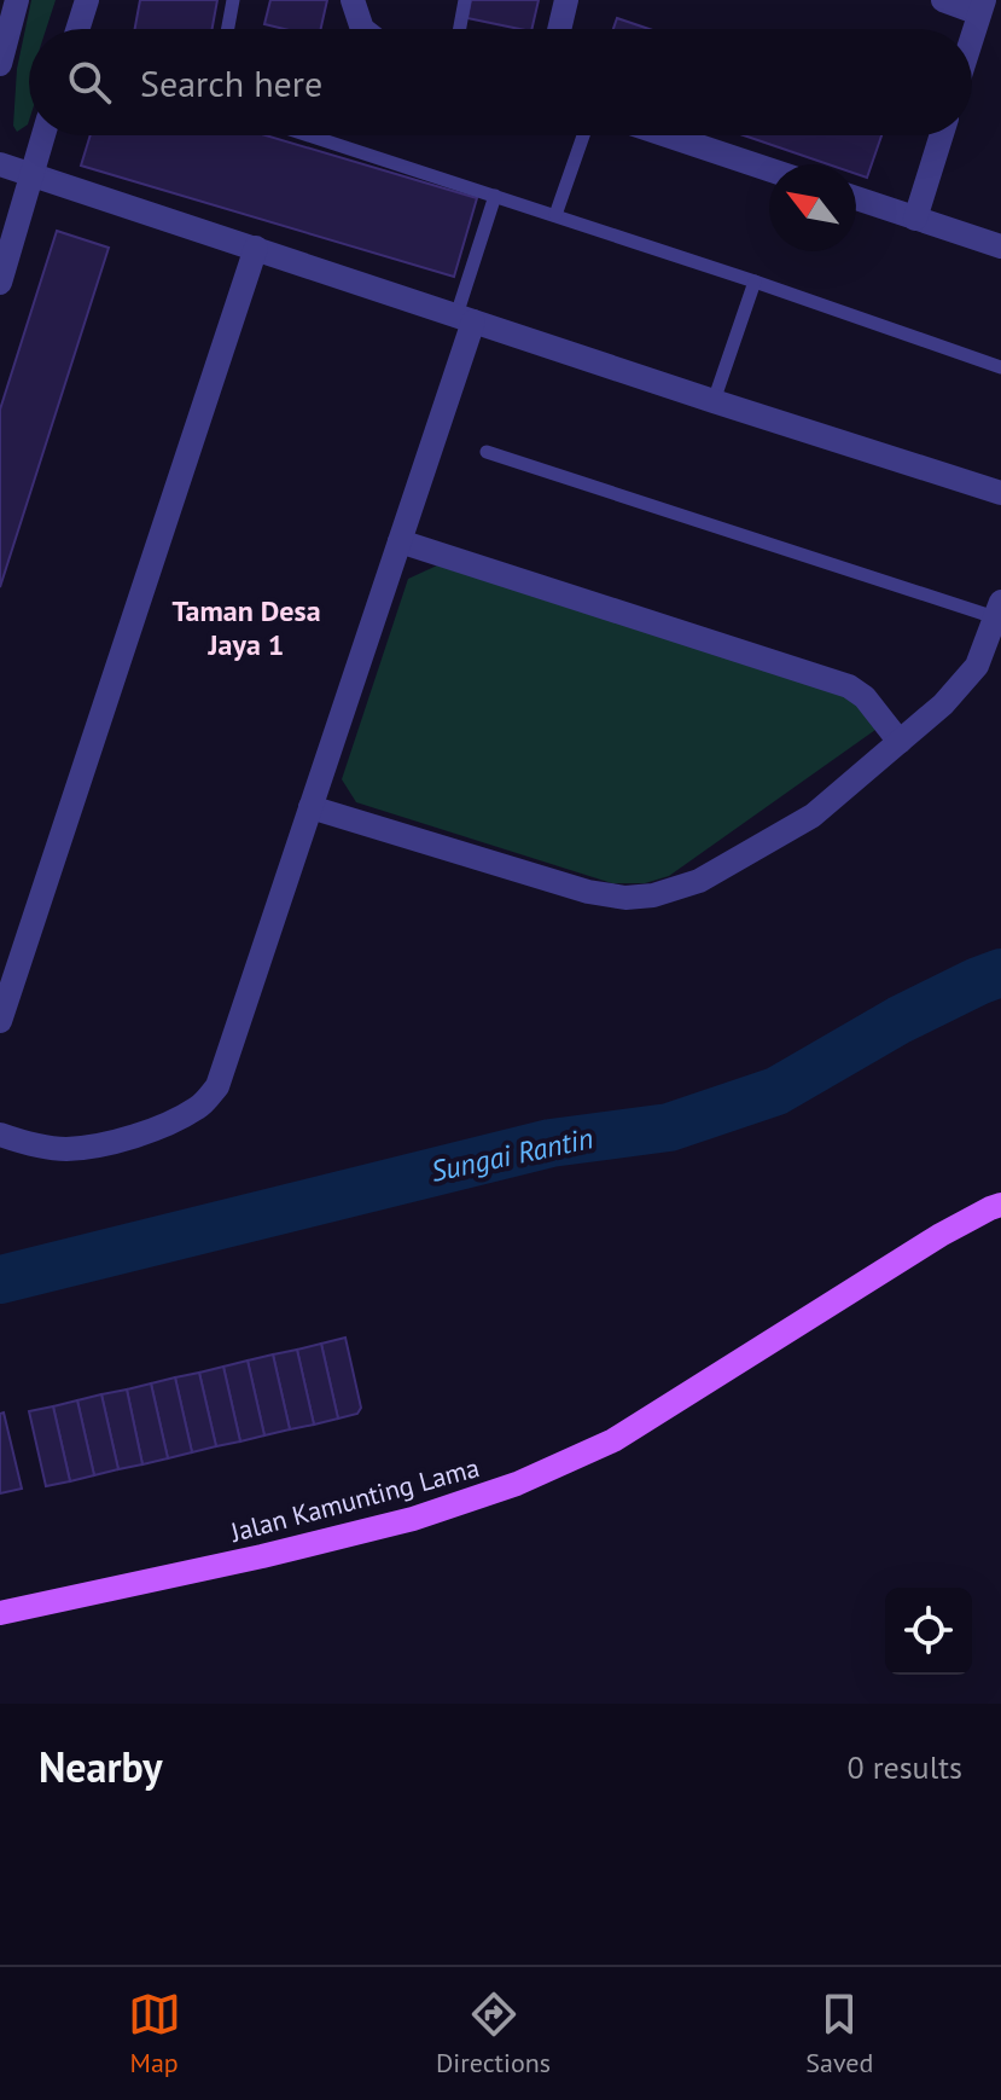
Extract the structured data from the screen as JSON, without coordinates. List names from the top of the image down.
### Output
{
  "streets": {
    "main road": ["Jalan Kamunting Lama"]
  },
  "districts": ["Taman Desa Jaya 1"],
  "water": ["Sungai Rantin"],
  "north": "top left",
  "page": {
    "search": "Search here",
    "heading": ["Nearby", "0 results"],
    "nav": ["Map", "Directions", "Saved"]
  }
}
